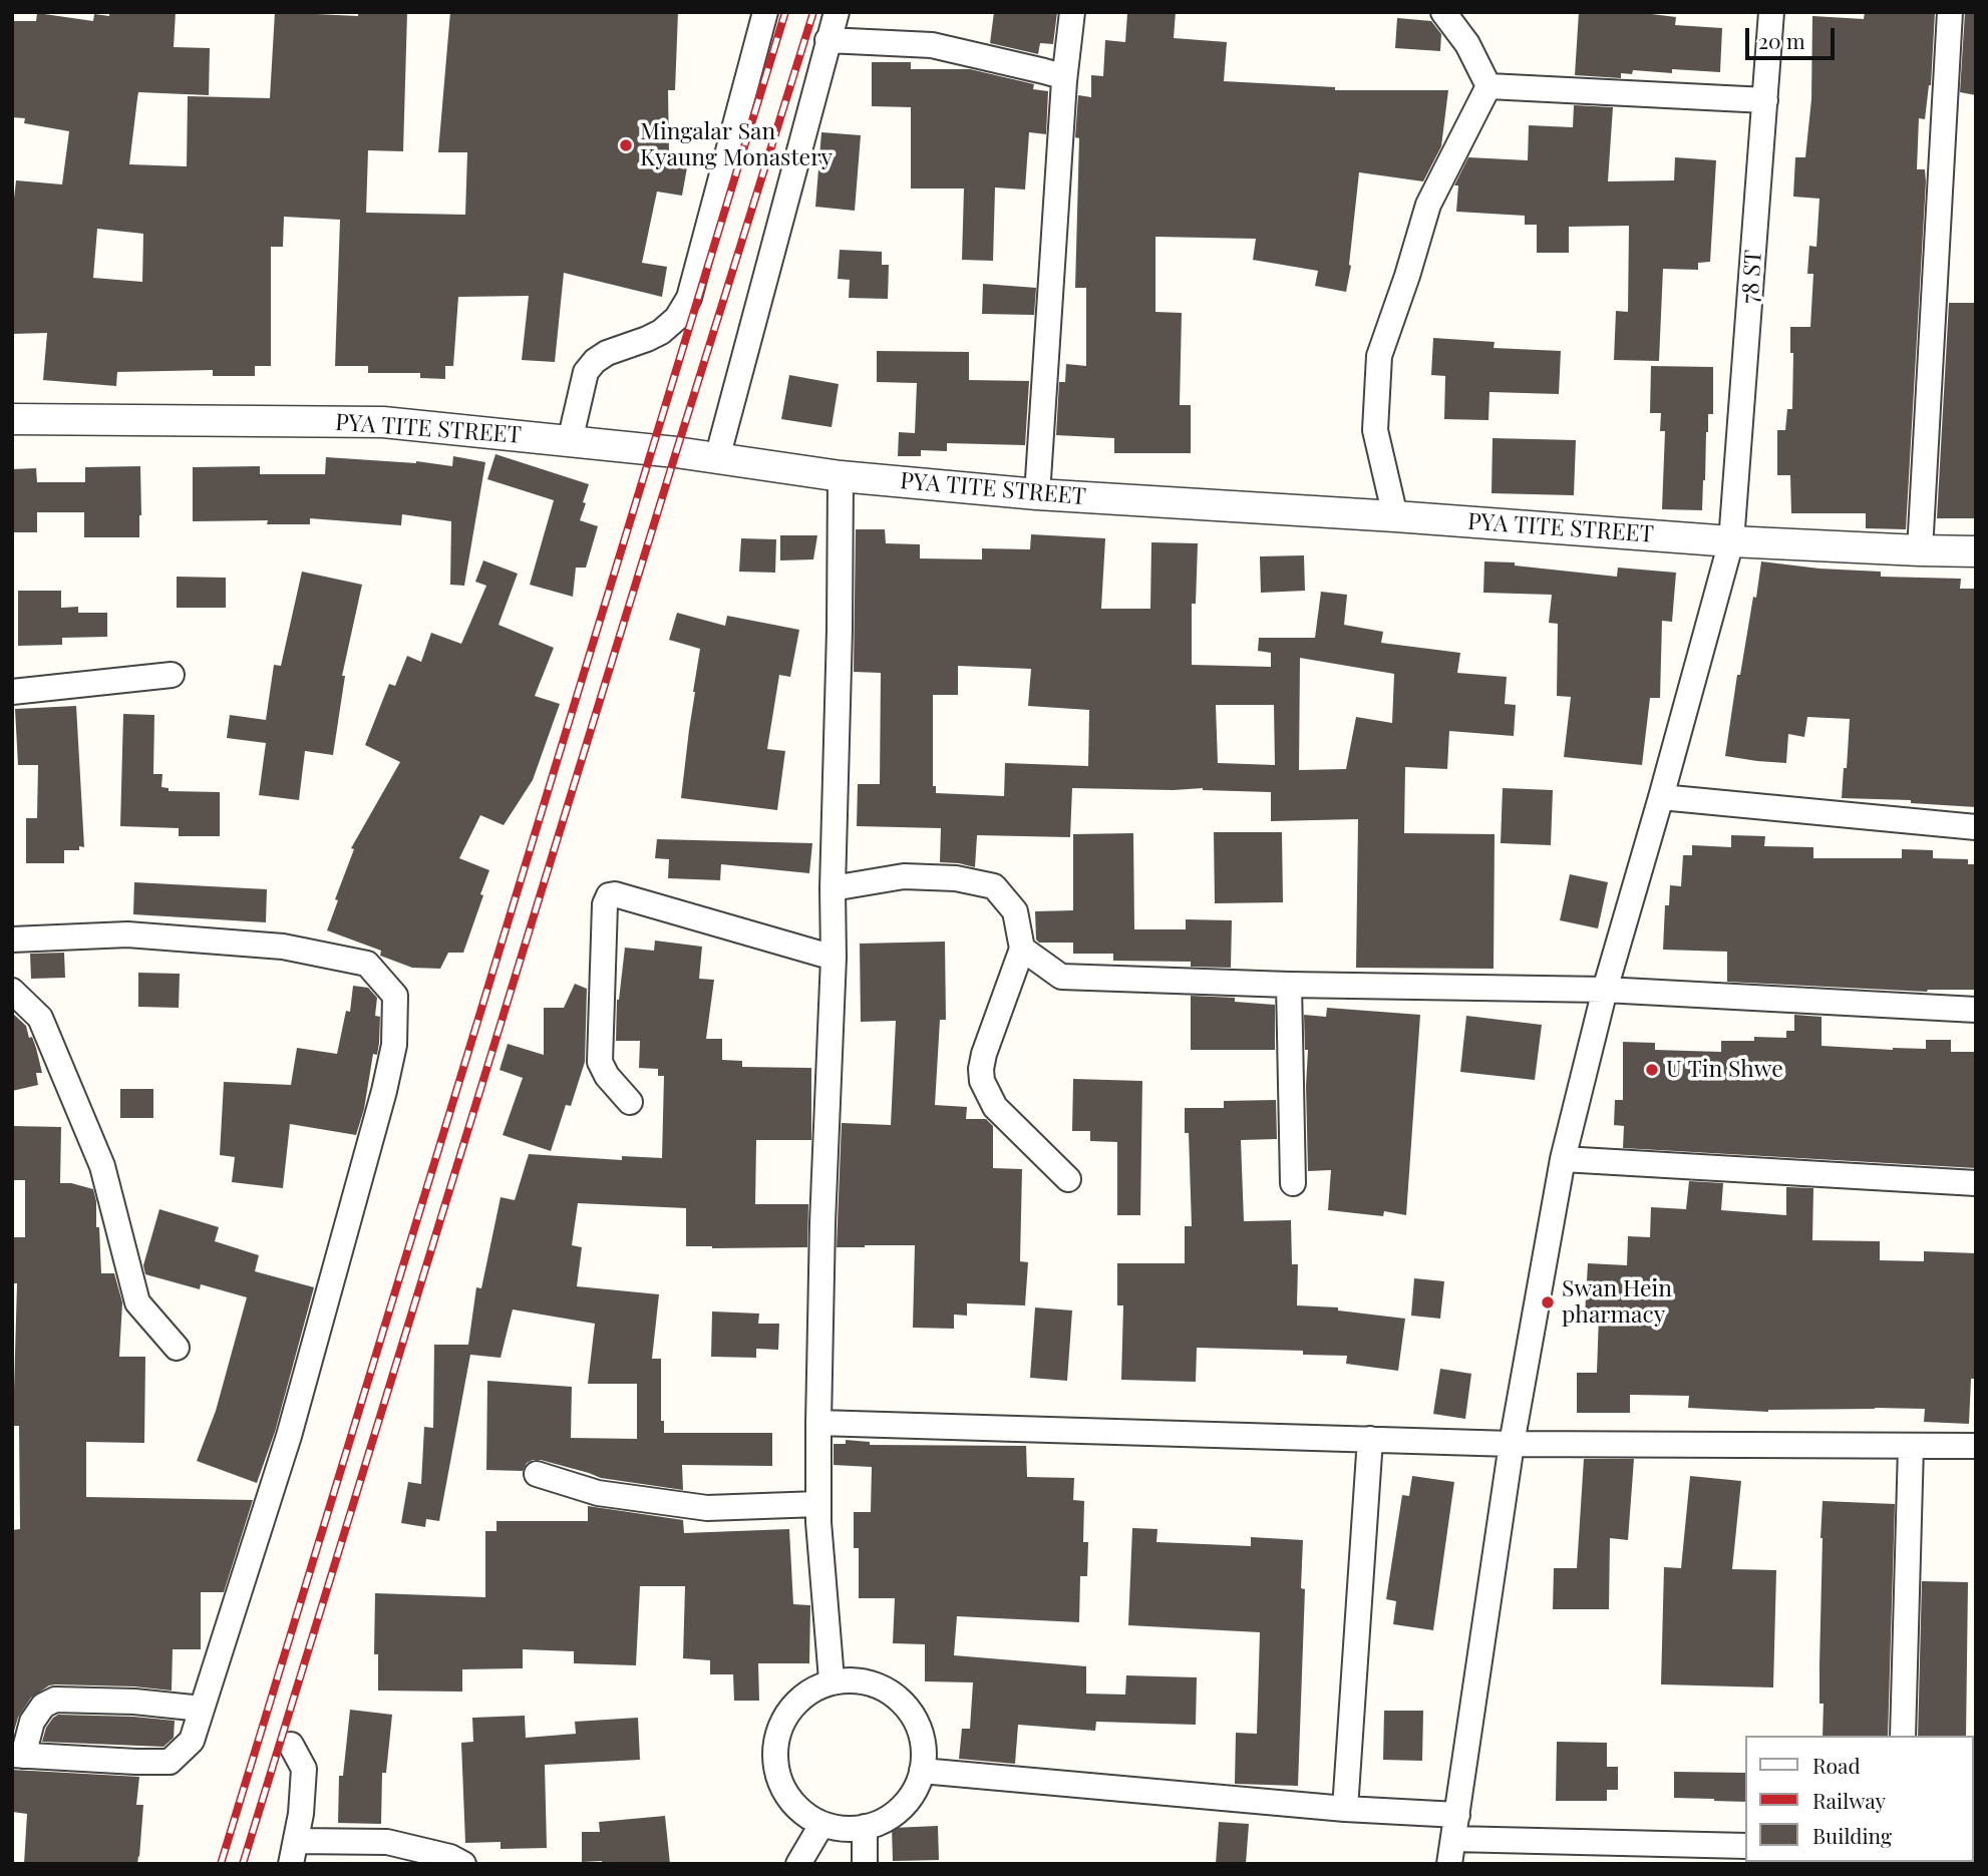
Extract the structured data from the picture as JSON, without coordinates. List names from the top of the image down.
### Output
{
  "streets": {
    "street": ["78 ST", "PYA TITE STREET"]
  },
  "crossings": [
    ["78 ST", "PYA TITE STREET"]
  ],
  "places": ["Mingalar San Kyaung Monastery", "U Tin Shwe", "Swan Hein pharmacy"],
  "legend": ["Road", "Railway", "Building"],
  "scale_bar": "20 m"
}
